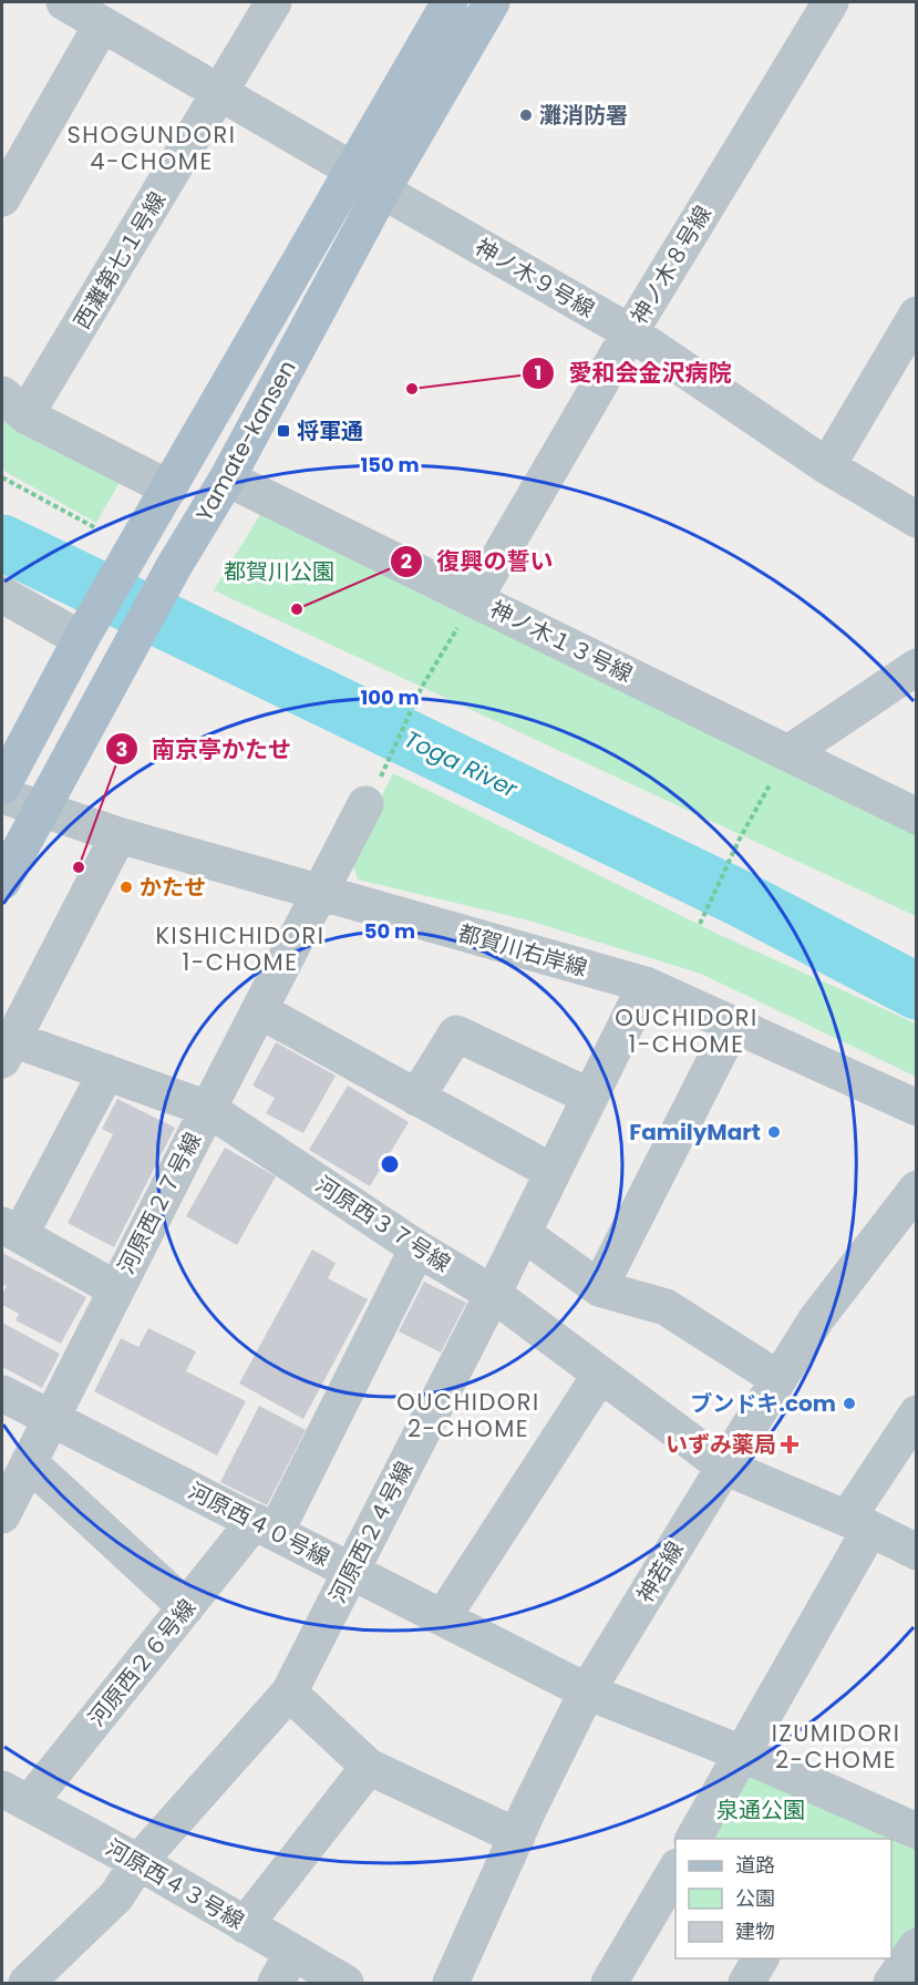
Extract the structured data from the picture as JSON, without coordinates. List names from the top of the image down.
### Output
{
  "streets": {
    "main road": ["Yamate-kansen"],
    "street": [
      "西灘第七１号線",
      "神ノ木８号線",
      "神ノ木９号線",
      "神ノ木１３号線",
      "都賀川右岸線",
      "河原西２７号線",
      "河原西３７号線",
      "河原西４０号線",
      "河原西２４号線",
      "神若線",
      "河原西２６号線",
      "河原西４３号線"
    ]
  },
  "crossings": [
    ["西灘第七１号線", "神ノ木９号線"],
    ["神ノ木８号線", "神ノ木９号線"],
    ["神ノ木８号線", "神ノ木１３号線"],
    ["神ノ木９号線", "Yamate-kansen"],
    ["Yamate-kansen", "神ノ木１３号線"],
    ["Yamate-kansen", "都賀川右岸線"],
    ["都賀川右岸線", "河原西２７号線"],
    ["都賀川右岸線", "河原西２４号線"],
    ["河原西２７号線", "河原西３７号線"],
    ["河原西２７号線", "河原西４０号線"],
    ["河原西３７号線", "河原西２４号線"],
    ["河原西３７号線", "神若線"],
    ["河原西３７号線", "河原西２６号線"],
    ["河原西４０号線", "河原西２４号線"],
    ["河原西４０号線", "神若線"],
    ["河原西４０号線", "河原西２６号線"],
    ["河原西２４号線", "河原西４３号線"],
    ["河原西２６号線", "河原西４３号線"]
  ],
  "districts": [
    "SHOGUNDORI 4-CHOME",
    "KISHICHIDORI 1-CHOME",
    "OUCHIDORI 1-CHOME",
    "OUCHIDORI 2-CHOME",
    "IZUMIDORI 2-CHOME"
  ],
  "water": ["Toga River"],
  "parks": ["都賀川公園", "泉通公園"],
  "places": {
    "other": [
      "灘消防署",
      "愛和会金沢病院",
      "復興の誓い",
      "南京亭かたせ",
      "かたせ",
      "FamilyMart",
      "ブンドキ.com"
    ],
    "transit": ["将軍通"],
    "health": ["いずみ薬局"]
  },
  "legend": ["道路", "公園", "建物"],
  "rings": ["150 m", "100 m", "50 m"]
}
